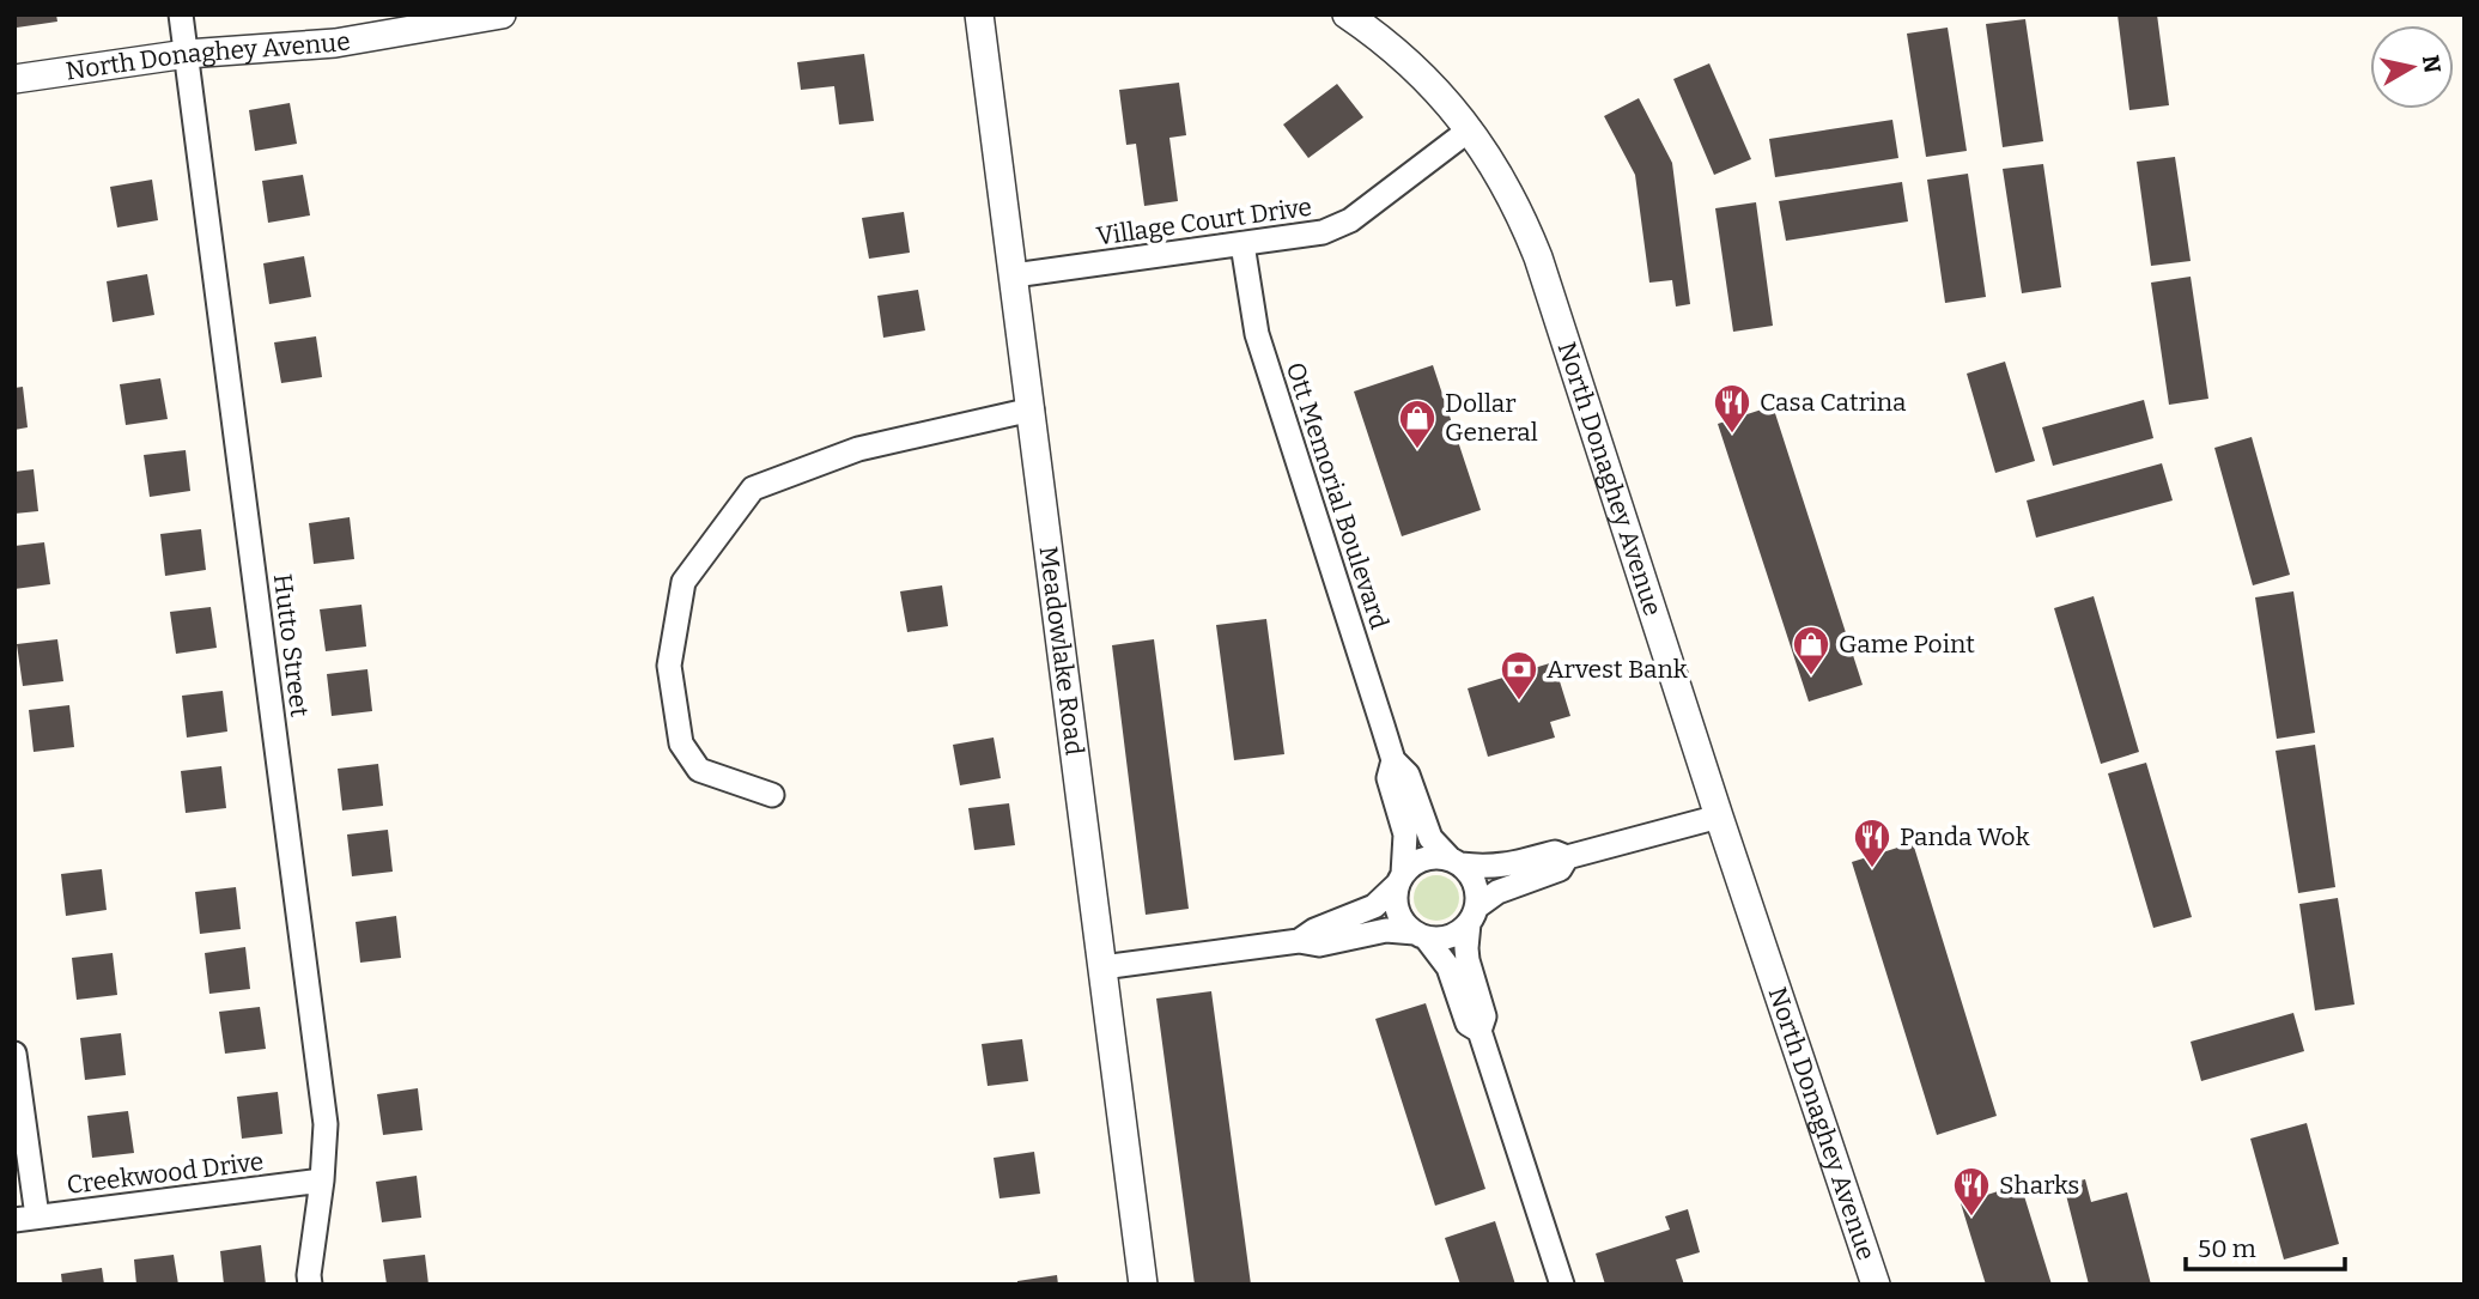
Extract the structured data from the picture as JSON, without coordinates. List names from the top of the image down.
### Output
{
  "streets": {
    "street": [
      "North Donaghey Avenue",
      "Village Court Drive",
      "Ott Memorial Boulevard",
      "Hutto Street",
      "Meadowlake Road",
      "Creekwood Drive"
    ]
  },
  "crossings": [
    ["North Donaghey Avenue", "Village Court Drive"],
    ["North Donaghey Avenue", "Hutto Street"],
    ["Village Court Drive", "Ott Memorial Boulevard"],
    ["Village Court Drive", "Meadowlake Road"],
    ["Hutto Street", "Creekwood Drive"]
  ],
  "places": {
    "restaurant": ["Casa Catrina", "Panda Wok", "Sharks"],
    "shop": ["Dollar General", "Game Point"],
    "bank": ["Arvest Bank"]
  },
  "scale_bar": "50 m",
  "north": "right"
}
